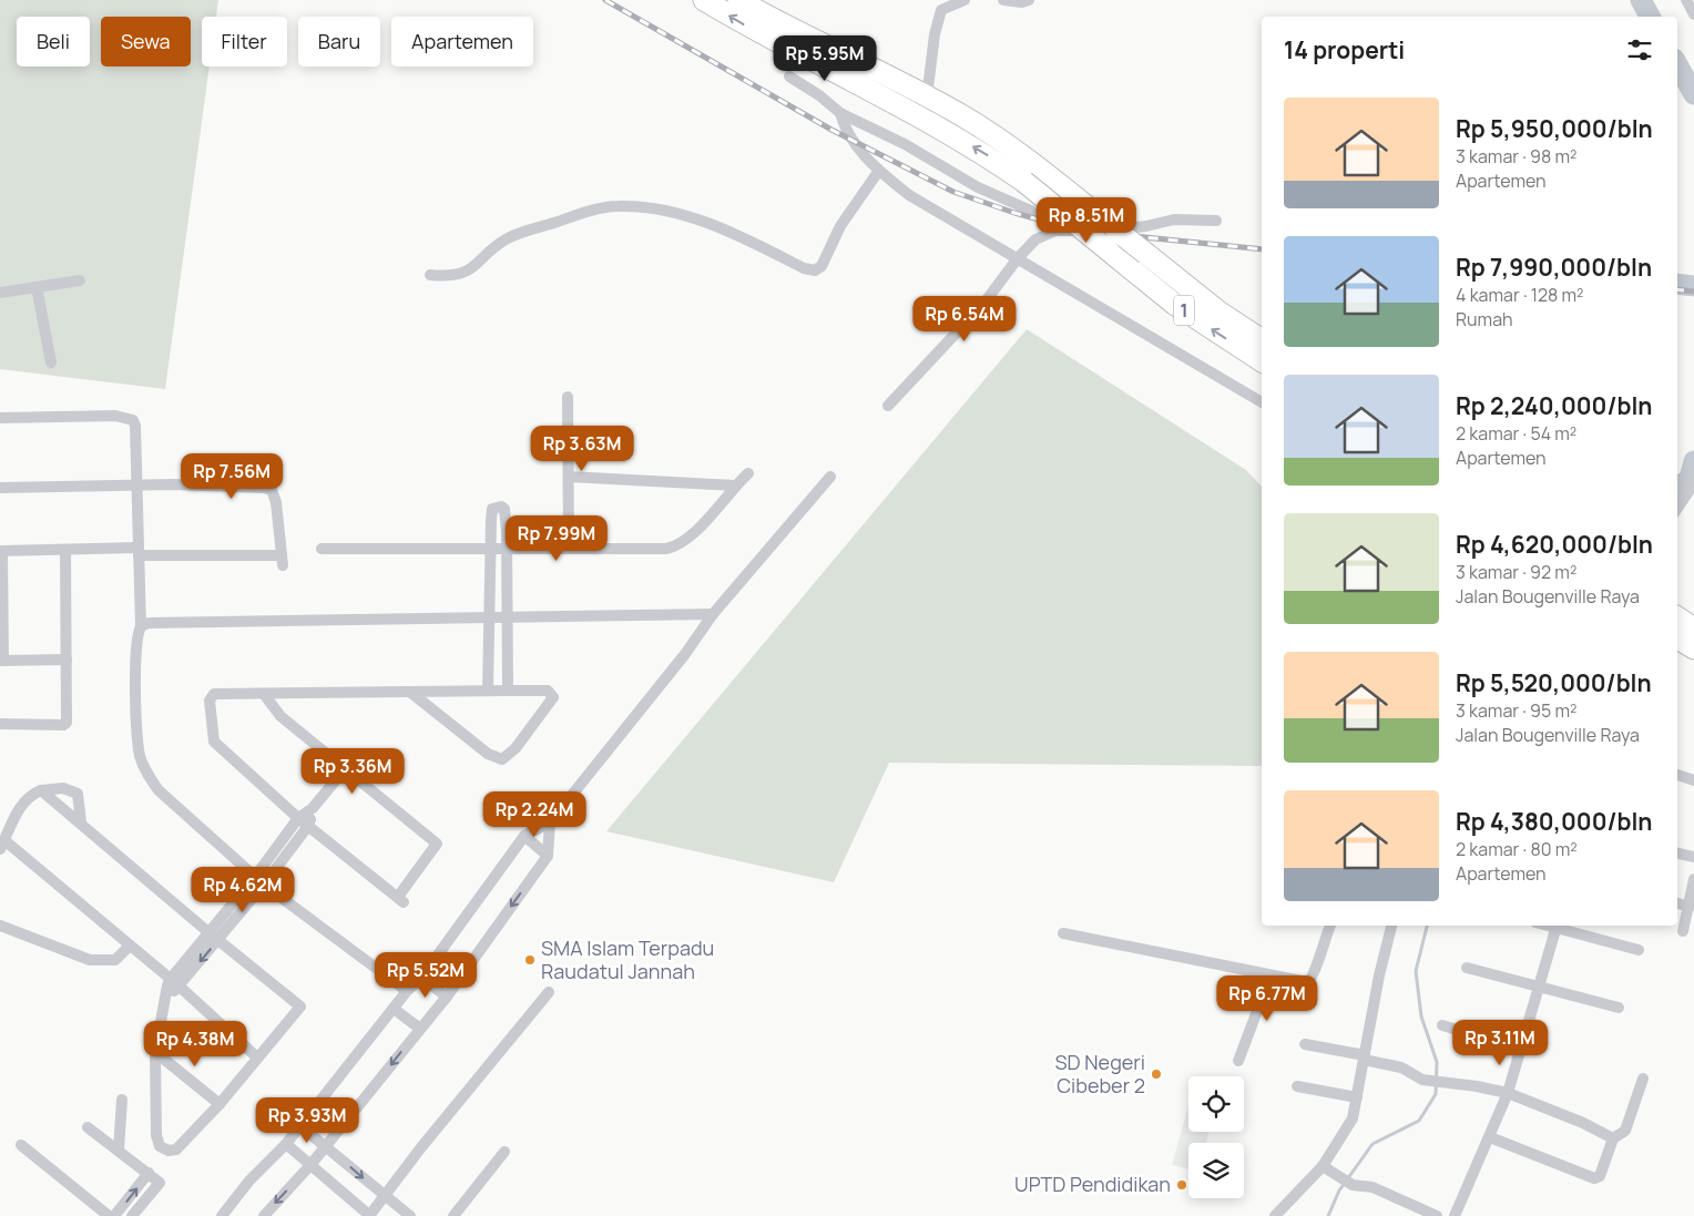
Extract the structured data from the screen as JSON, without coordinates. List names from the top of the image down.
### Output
{
  "streets": {
    "highway": ["1"]
  },
  "places": ["SMA Islam Terpadu Raudatul Jannah", "SD Negeri Cibeber 2", "UPTD Pendidikan"],
  "page": {
    "chip": [
      "Beli",
      "Sewa",
      "Filter",
      "Baru",
      "Apartemen"
    ],
    "heading": "14 properti",
    "price": [
      "Rp 5.95M",
      "Rp 8.51M",
      "Rp 6.54M",
      "Rp 3.63M",
      "Rp 7.56M",
      "Rp 7.99M",
      "Rp 3.36M",
      "Rp 2.24M",
      "Rp 4.62M",
      "Rp 5.52M",
      "Rp 6.77M",
      "Rp 3.11M",
      "Rp 4.38M",
      "Rp 3.93M"
    ],
    "list": [
      {
        "name": "Rp 5,950,000/bln",
        "note": "3 kamar · 98 m² · Apartemen"
      },
      {
        "name": "Rp 7,990,000/bln",
        "note": "4 kamar · 128 m² · Rumah"
      },
      {
        "name": "Rp 2,240,000/bln",
        "note": "2 kamar · 54 m² · Apartemen"
      },
      {
        "name": "Rp 4,620,000/bln",
        "note": "3 kamar · 92 m² · Jalan Bougenville Raya"
      },
      {
        "name": "Rp 5,520,000/bln",
        "note": "3 kamar · 95 m² · Jalan Bougenville Raya"
      },
      {
        "name": "Rp 4,380,000/bln",
        "note": "2 kamar · 80 m² · Apartemen"
      }
    ]
  }
}
